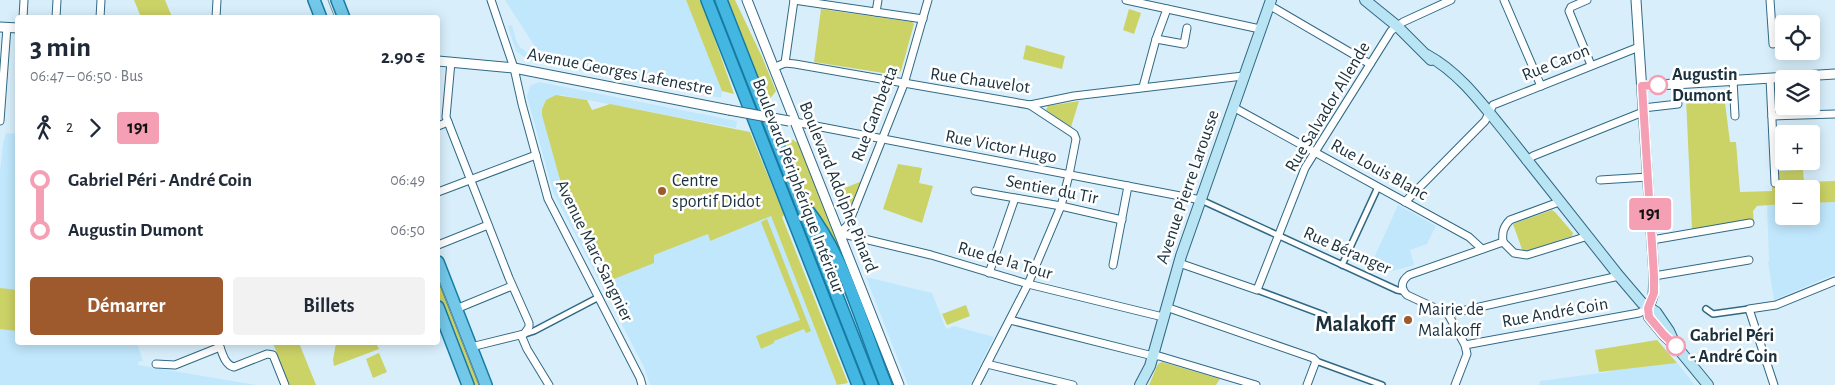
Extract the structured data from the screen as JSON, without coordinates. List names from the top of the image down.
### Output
{
  "streets": {
    "highway": ["Boulevard Périphérique Intérieur"],
    "main road": ["Avenue Pierre Larousse"],
    "street": [
      "Rue Caron",
      "Avenue Georges Lafenestre",
      "Rue Chauvelot",
      "Rue Salvador Allende",
      "Rue Gambetta",
      "Rue Victor Hugo",
      "Rue Louis Blanc",
      "Boulevard Adolphe Pinard",
      "Sentier du Tir",
      "Avenue Marc Sangnier",
      "Rue Béranger",
      "Rue de la Tour",
      "Rue André Coin"
    ]
  },
  "crossings": [
    ["Rue Caron", "Rue Louis Blanc"],
    ["Avenue Georges Lafenestre", "Rue Victor Hugo"],
    ["Avenue Georges Lafenestre", "Boulevard Adolphe Pinard"],
    ["Avenue Georges Lafenestre", "Avenue Marc Sangnier"],
    ["Rue Chauvelot", "Rue Gambetta"],
    ["Rue Chauvelot", "Avenue Pierre Larousse"],
    ["Rue Salvador Allende", "Rue Louis Blanc"],
    ["Rue Salvador Allende", "Rue Béranger"],
    ["Rue Gambetta", "Rue Victor Hugo"],
    ["Rue Gambetta", "Boulevard Adolphe Pinard"],
    ["Rue Gambetta", "Rue de la Tour"],
    ["Rue Victor Hugo", "Boulevard Adolphe Pinard"],
    ["Rue Victor Hugo", "Avenue Pierre Larousse"],
    ["Rue Victor Hugo", "Rue Béranger"],
    ["Rue Louis Blanc", "Avenue Pierre Larousse"],
    ["Boulevard Adolphe Pinard", "Rue de la Tour"],
    ["Avenue Pierre Larousse", "Rue Béranger"],
    ["Avenue Pierre Larousse", "Rue de la Tour"]
  ],
  "districts": ["Malakoff"],
  "places": [
    "Augustin Dumont",
    "Centre sportif Didot",
    "Mairie de Malakoff",
    "Gabriel Péri - André Coin"
  ],
  "lines": ["bus line 191"],
  "page": {
    "on_map": "191",
    "map_buttons": ["+", "−"],
    "heading": ["3 min", "06:47 – 06:50 · Bus", "2.90 €"],
    "legs": ["2", "191"],
    "list": [
      {
        "name": "Gabriel Péri - André Coin",
        "value": "06:49"
      },
      {
        "name": "Augustin Dumont",
        "value": "06:50"
      }
    ],
    "buttons": ["Démarrer", "Billets"]
  }
}
